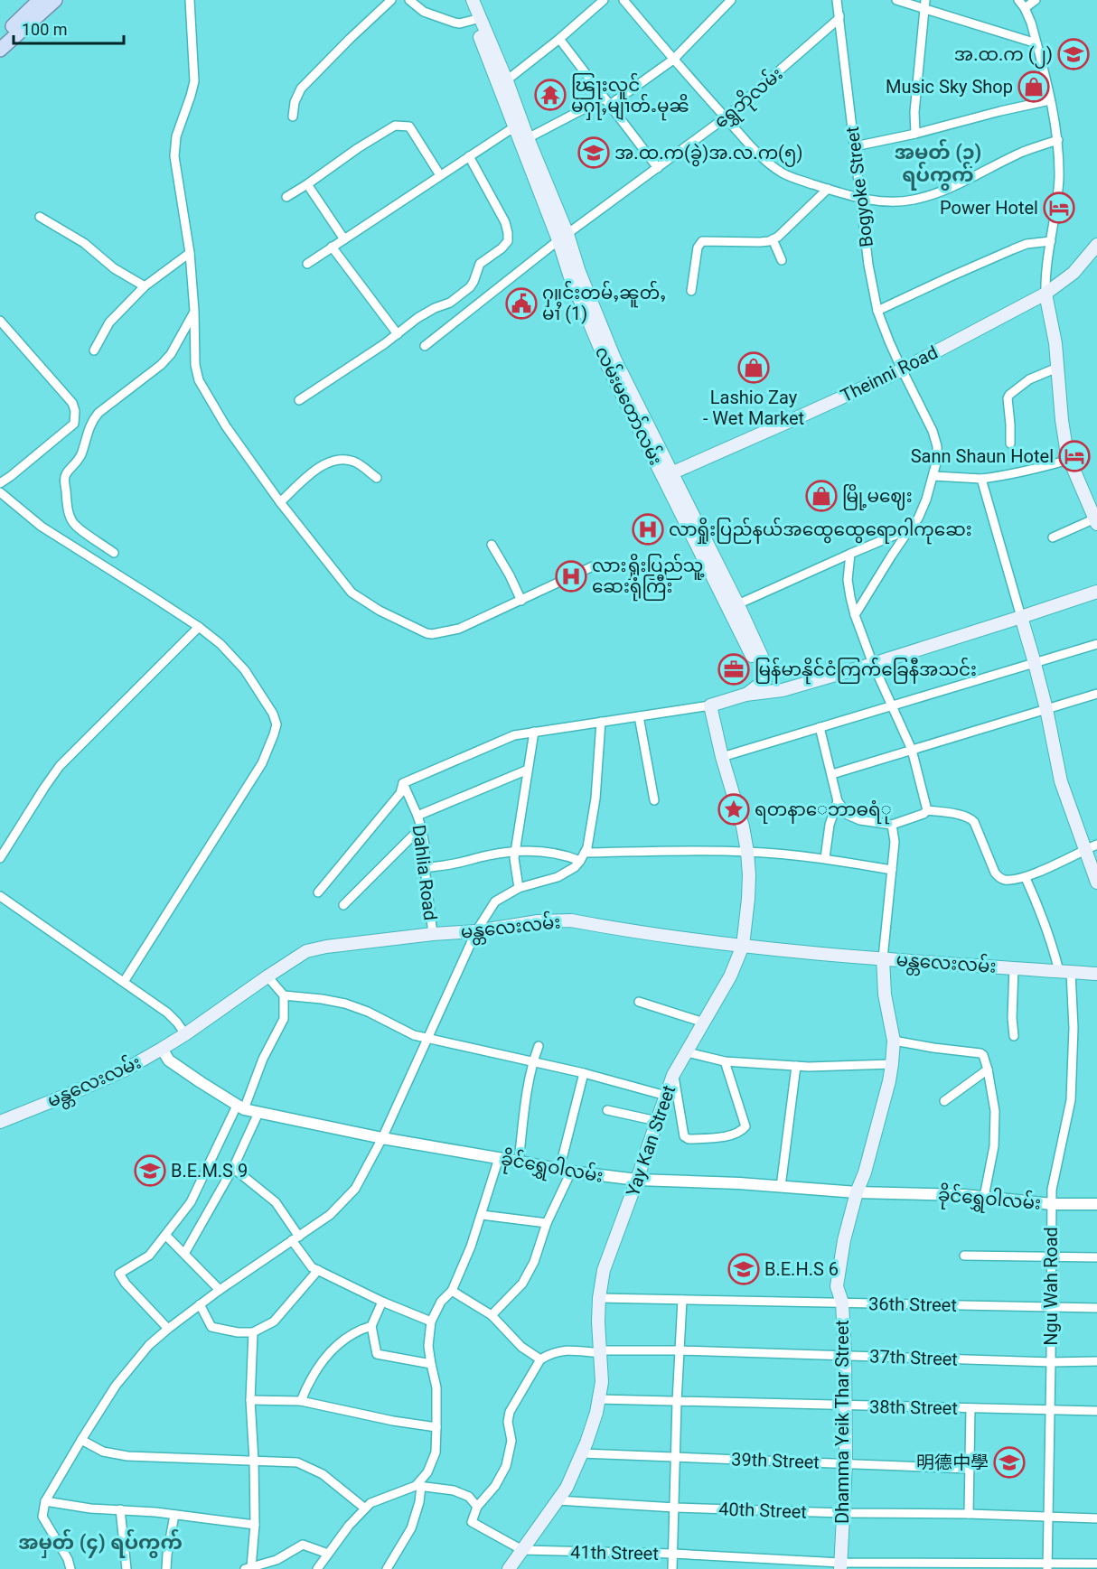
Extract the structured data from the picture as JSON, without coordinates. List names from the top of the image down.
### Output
{
  "streets": {
    "main road": [
      "Theinni Road",
      "လမ်းမတော်လမ်း",
      "မန္တလေးလမ်း",
      "Yay Kan Street",
      "Dhamma Yeik Thar Street"
    ],
    "street": [
      "ရွှေဘိုလမ်း",
      "Bogyoke Street",
      "Dahlia Road",
      "ခိုင်ရွှေဝါလမ်း",
      "Ngu Wah Road",
      "36th Street",
      "37th Street",
      "38th Street",
      "39th Street",
      "40th Street",
      "41th Street"
    ]
  },
  "crossings": [
    ["ရွှေဘိုလမ်း", "Bogyoke Street"],
    ["ရွှေဘိုလမ်း", "လမ်းမတော်လမ်း"],
    ["Bogyoke Street", "Theinni Road"],
    ["Theinni Road", "လမ်းမတော်လမ်း"],
    ["Dahlia Road", "မန္တလေးလမ်း"],
    ["မန္တလေးလမ်း", "Yay Kan Street"],
    ["မန္တလေးလမ်း", "ခိုင်ရွှေဝါလမ်း"],
    ["မန္တလေးလမ်း", "Ngu Wah Road"],
    ["မန္တလေးလမ်း", "Dhamma Yeik Thar Street"],
    ["Yay Kan Street", "ခိုင်ရွှေဝါလမ်း"],
    ["Yay Kan Street", "36th Street"],
    ["Yay Kan Street", "37th Street"],
    ["Yay Kan Street", "38th Street"],
    ["Yay Kan Street", "39th Street"],
    ["Yay Kan Street", "40th Street"],
    ["Yay Kan Street", "41th Street"],
    ["ခိုင်ရွှေဝါလမ်း", "Ngu Wah Road"],
    ["ခိုင်ရွှေဝါလမ်း", "Dhamma Yeik Thar Street"],
    ["Ngu Wah Road", "36th Street"],
    ["Ngu Wah Road", "37th Street"],
    ["Ngu Wah Road", "38th Street"],
    ["Ngu Wah Road", "40th Street"],
    ["Ngu Wah Road", "41th Street"],
    ["36th Street", "Dhamma Yeik Thar Street"],
    ["37th Street", "Dhamma Yeik Thar Street"],
    ["38th Street", "Dhamma Yeik Thar Street"],
    ["Dhamma Yeik Thar Street", "39th Street"],
    ["Dhamma Yeik Thar Street", "40th Street"],
    ["Dhamma Yeik Thar Street", "41th Street"]
  ],
  "districts": ["အမှတ် (၃) ရပ်ကွက်", "အမှတ် (၄) ရပ်ကွက်"],
  "places": {
    "school or university": [
      "အ.ထ.က (၂)",
      "အ.ထ.က(ခွဲ)အ.လ.က(၅)",
      "B.E.M.S 9",
      "B.E.H.S 6",
      "明德中學"
    ],
    "shop": ["Music Sky Shop", "Lashio Zay - Wet Market", "မြို့မဈေး"],
    "temple": ["ၽြႃးလူင် မႁႃႇမျၢတ်ႉမုၼိ"],
    "hotel": ["Power Hotel", "Sann Shaun Hotel"],
    "public building": ["ႁူင်းတမ်ႇၼူတ်ႇ မၢႆ (1)"],
    "hospital": ["လာရှိုးပြည်နယ်အထွေထွေရောဂါကုဆေး", "လားရှိုးပြည်သူ့ ဆေးရုံကြီး"],
    "office": ["မြန်မာနိုင်ငံကြက်ခြေနီအသင်း"],
    "place": ["ရတနာေဘာဓရံု"]
  },
  "scale_bar": "100 m"
}
